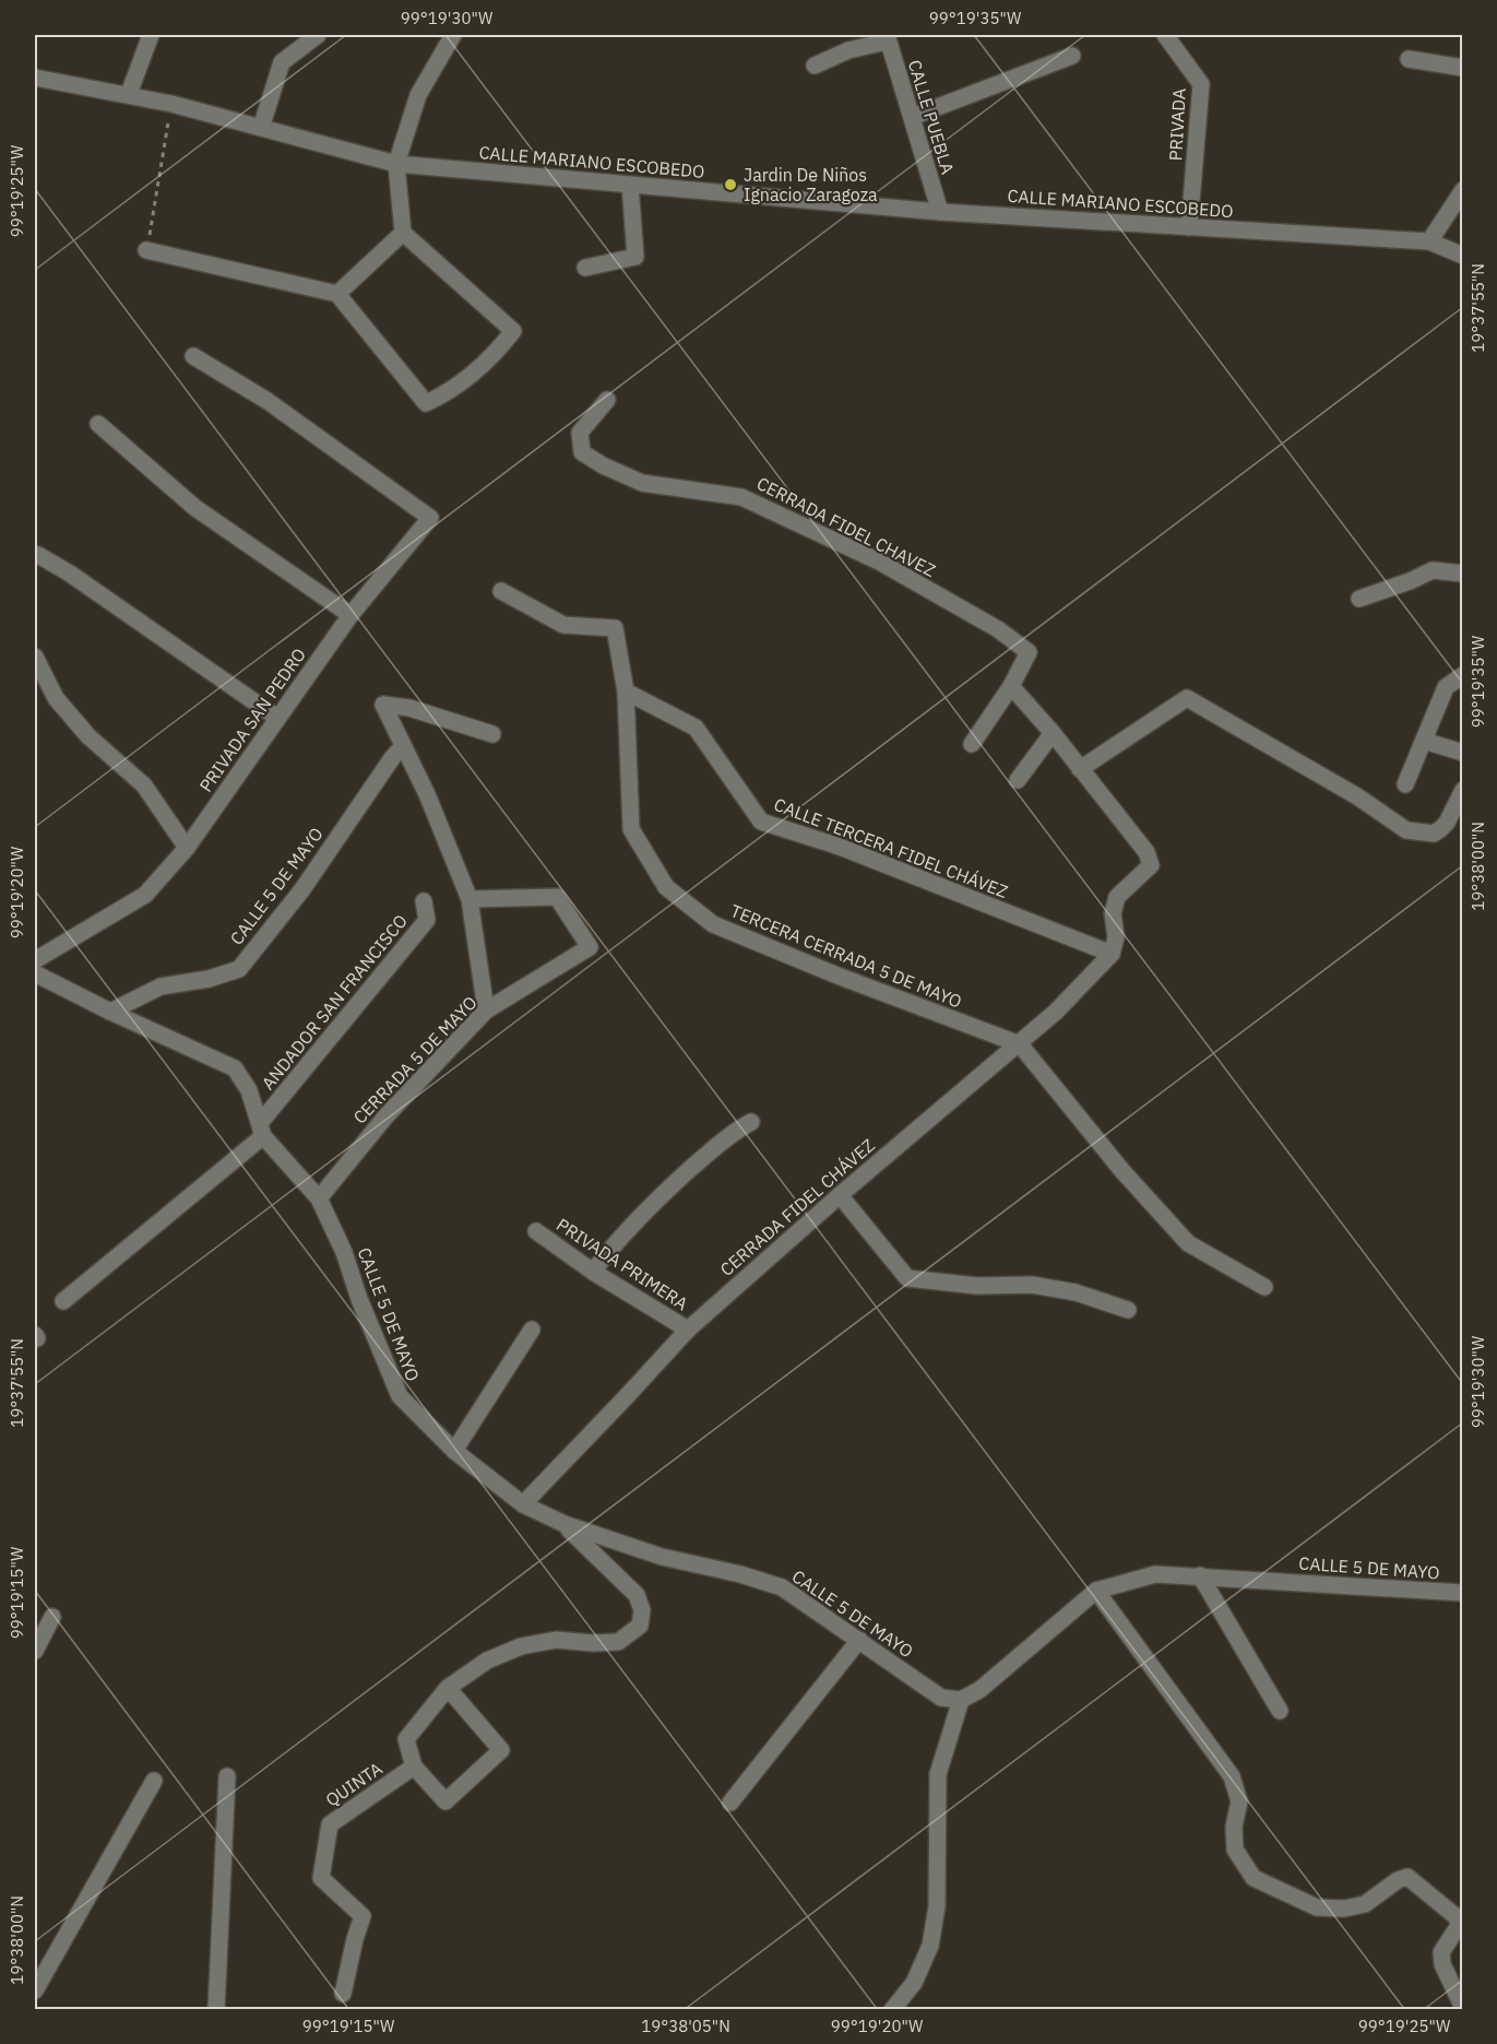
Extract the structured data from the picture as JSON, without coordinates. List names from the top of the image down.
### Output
{
  "streets": {
    "street": [
      "CALLE PUEBLA",
      "PRIVADA",
      "CALLE MARIANO ESCOBEDO",
      "CERRADA FIDEL CHAVEZ",
      "PRIVADA SAN PEDRO",
      "CALLE TERCERA FIDEL CHÁVEZ",
      "CALLE 5 DE MAYO",
      "TERCERA CERRADA 5 DE MAYO",
      "ANDADOR SAN FRANCISCO",
      "CERRADA 5 DE MAYO",
      "CERRADA FIDEL CHÁVEZ",
      "PRIVADA PRIMERA",
      "QUINTA"
    ]
  },
  "crossings": [
    ["CALLE PUEBLA", "CALLE MARIANO ESCOBEDO"],
    ["PRIVADA", "CALLE MARIANO ESCOBEDO"],
    ["CALLE TERCERA FIDEL CHÁVEZ", "TERCERA CERRADA 5 DE MAYO"],
    ["CALLE TERCERA FIDEL CHÁVEZ", "CERRADA FIDEL CHÁVEZ"],
    ["CALLE 5 DE MAYO", "CERRADA 5 DE MAYO"],
    ["CALLE 5 DE MAYO", "CERRADA FIDEL CHÁVEZ"],
    ["TERCERA CERRADA 5 DE MAYO", "CERRADA FIDEL CHÁVEZ"],
    ["CERRADA FIDEL CHÁVEZ", "PRIVADA PRIMERA"]
  ],
  "places": ["Jardin De Niños Ignacio Zaragoza"],
  "coordinates": [
    "99°19'30\"W",
    "99°19'35\"W",
    "99°19'25\"W",
    "19°37'55\"N",
    "19°38'00\"N",
    "99°19'20\"W",
    "99°19'15\"W",
    "19°38'05\"N"
  ]
}
